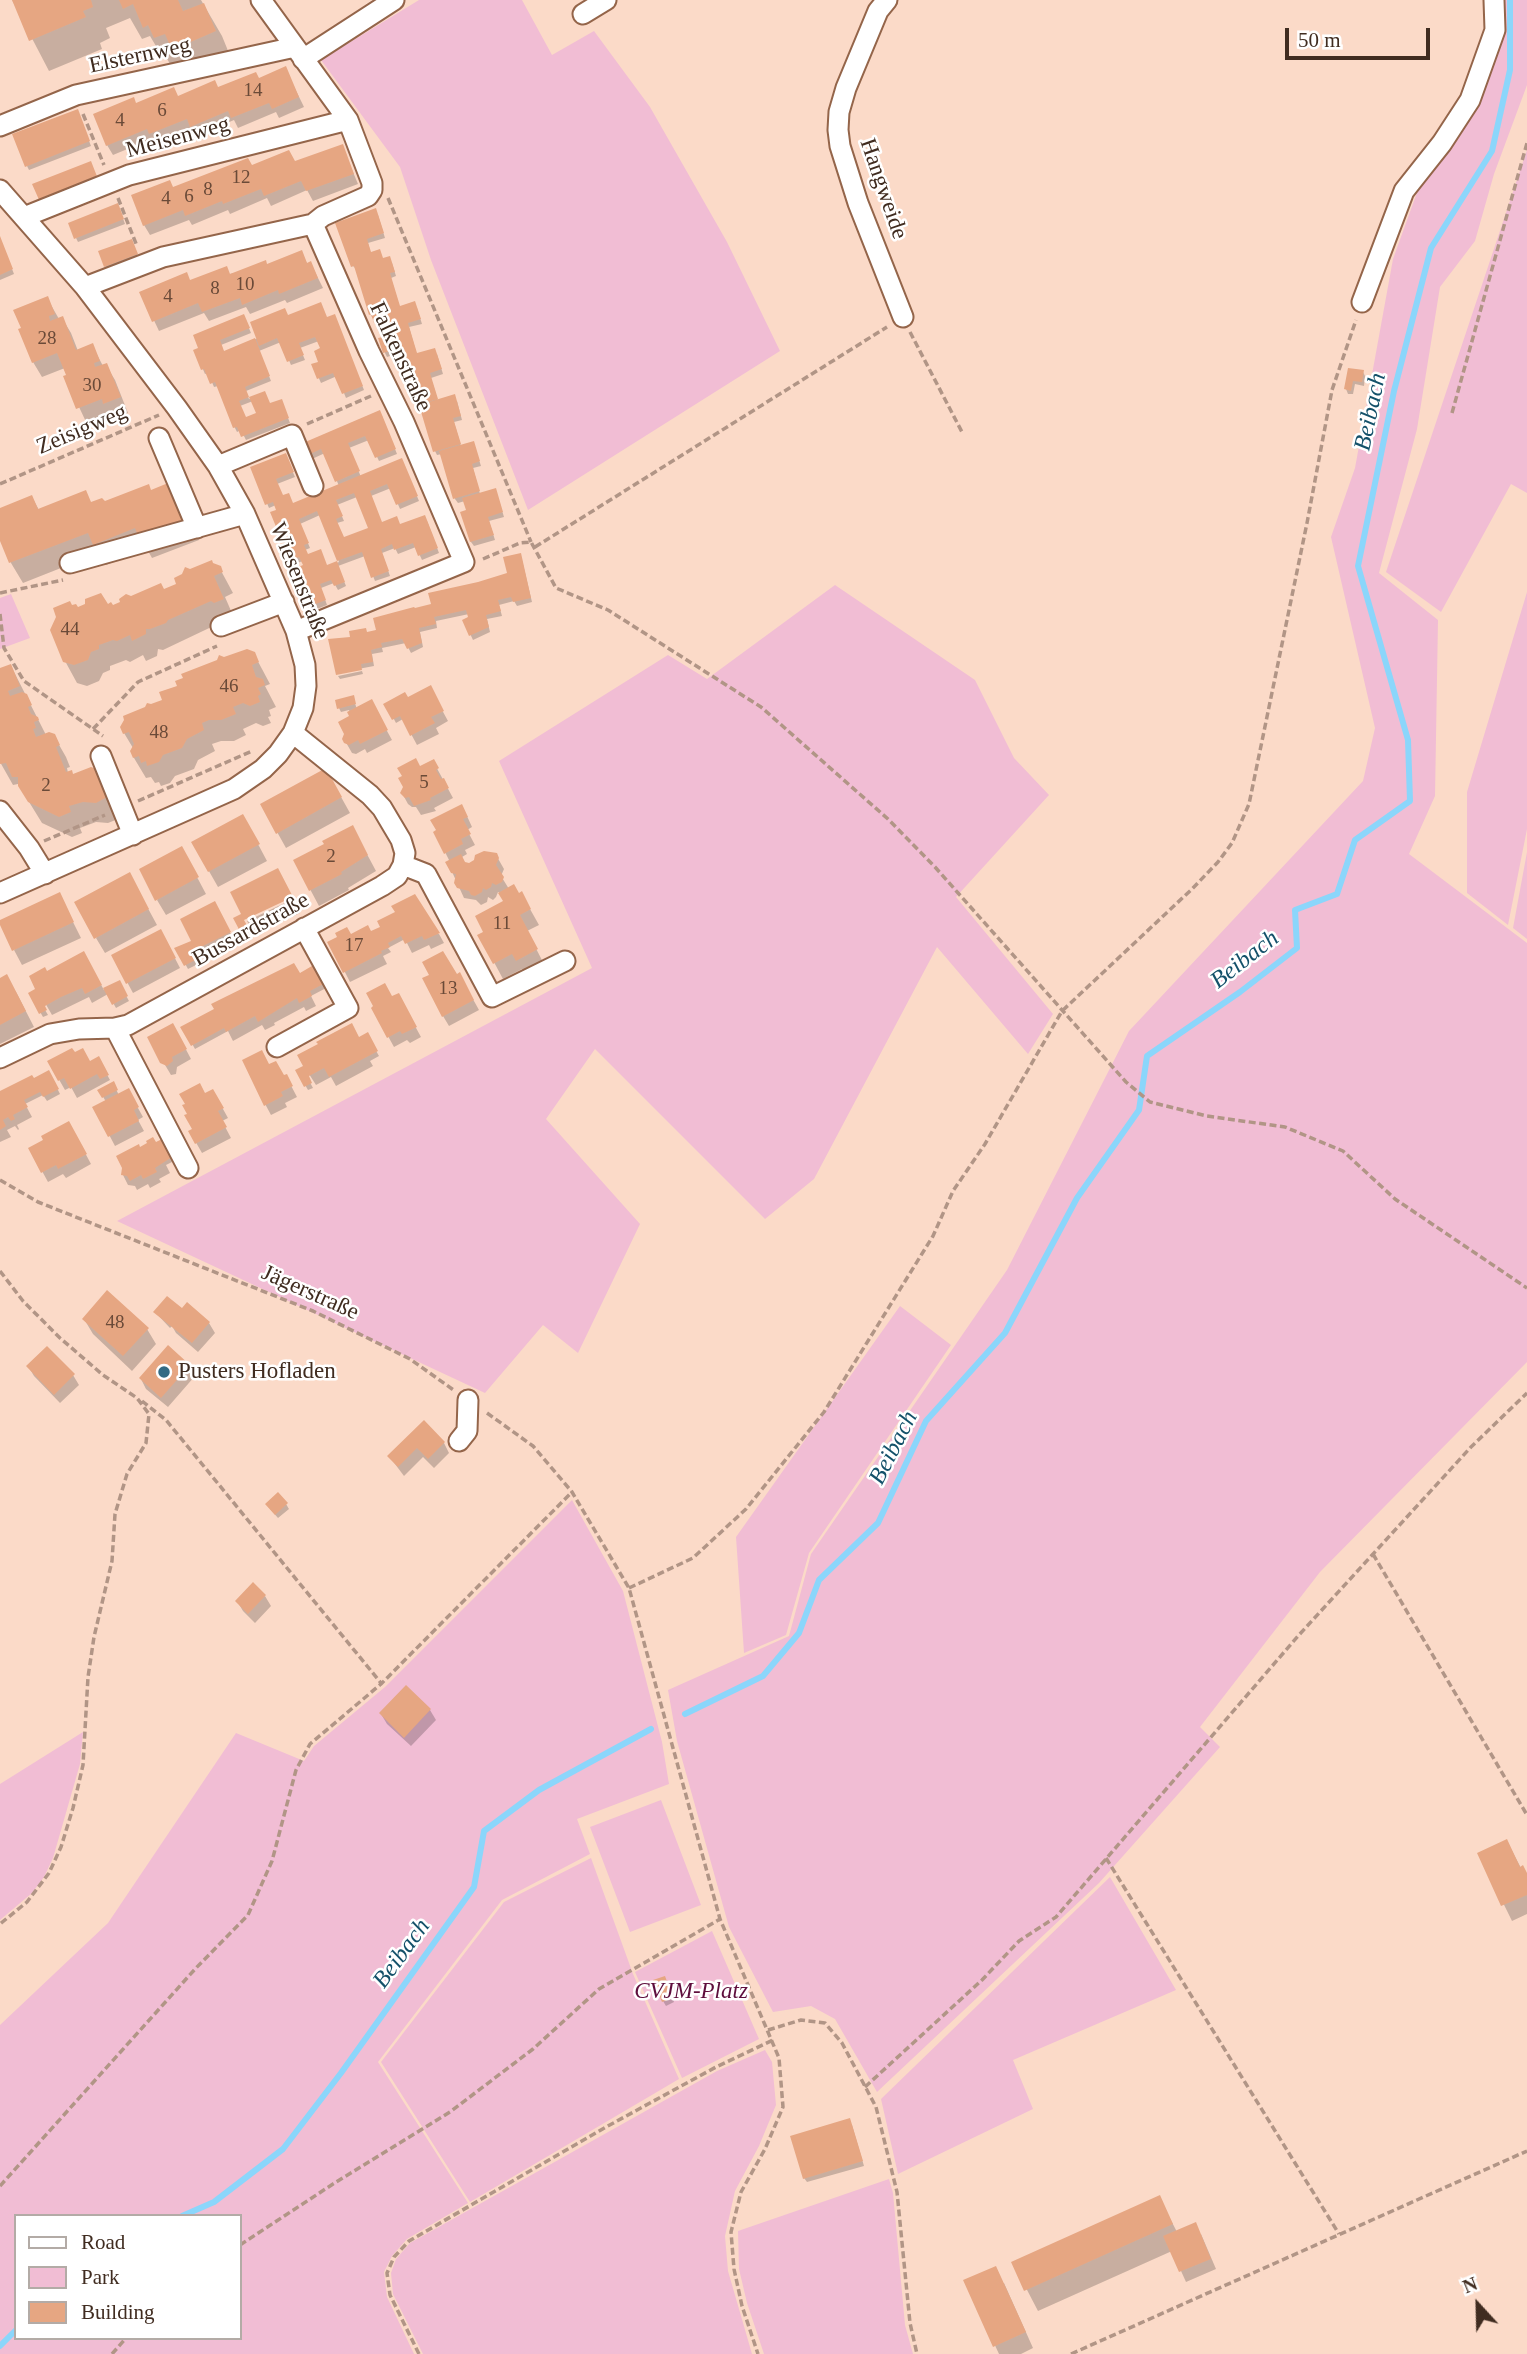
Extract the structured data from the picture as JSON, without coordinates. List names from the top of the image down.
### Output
{
  "streets": {
    "street": [
      "Elsternweg",
      "Meisenweg",
      "Hangweide",
      "Falkenstraße",
      "Wiesenstraße",
      "Bussardstraße"
    ],
    "path": ["Zeisigweg", "Jägerstraße"]
  },
  "crossings": [
    ["Meisenweg", "Wiesenstraße"],
    ["Zeisigweg", "Wiesenstraße"]
  ],
  "water": ["Beibach"],
  "parks": ["CVJM-Platz"],
  "places": ["Pusters Hofladen"],
  "house_numbers": [
    "14",
    "6",
    "4",
    "12",
    "8",
    "6",
    "4",
    "10",
    "8",
    "4",
    "28",
    "30",
    "44",
    "46",
    "48",
    "5",
    "2",
    "2",
    "11",
    "17",
    "13",
    "48"
  ],
  "legend": ["Road", "Park", "Building"],
  "scale_bar": "50 m",
  "north": "top"
}
